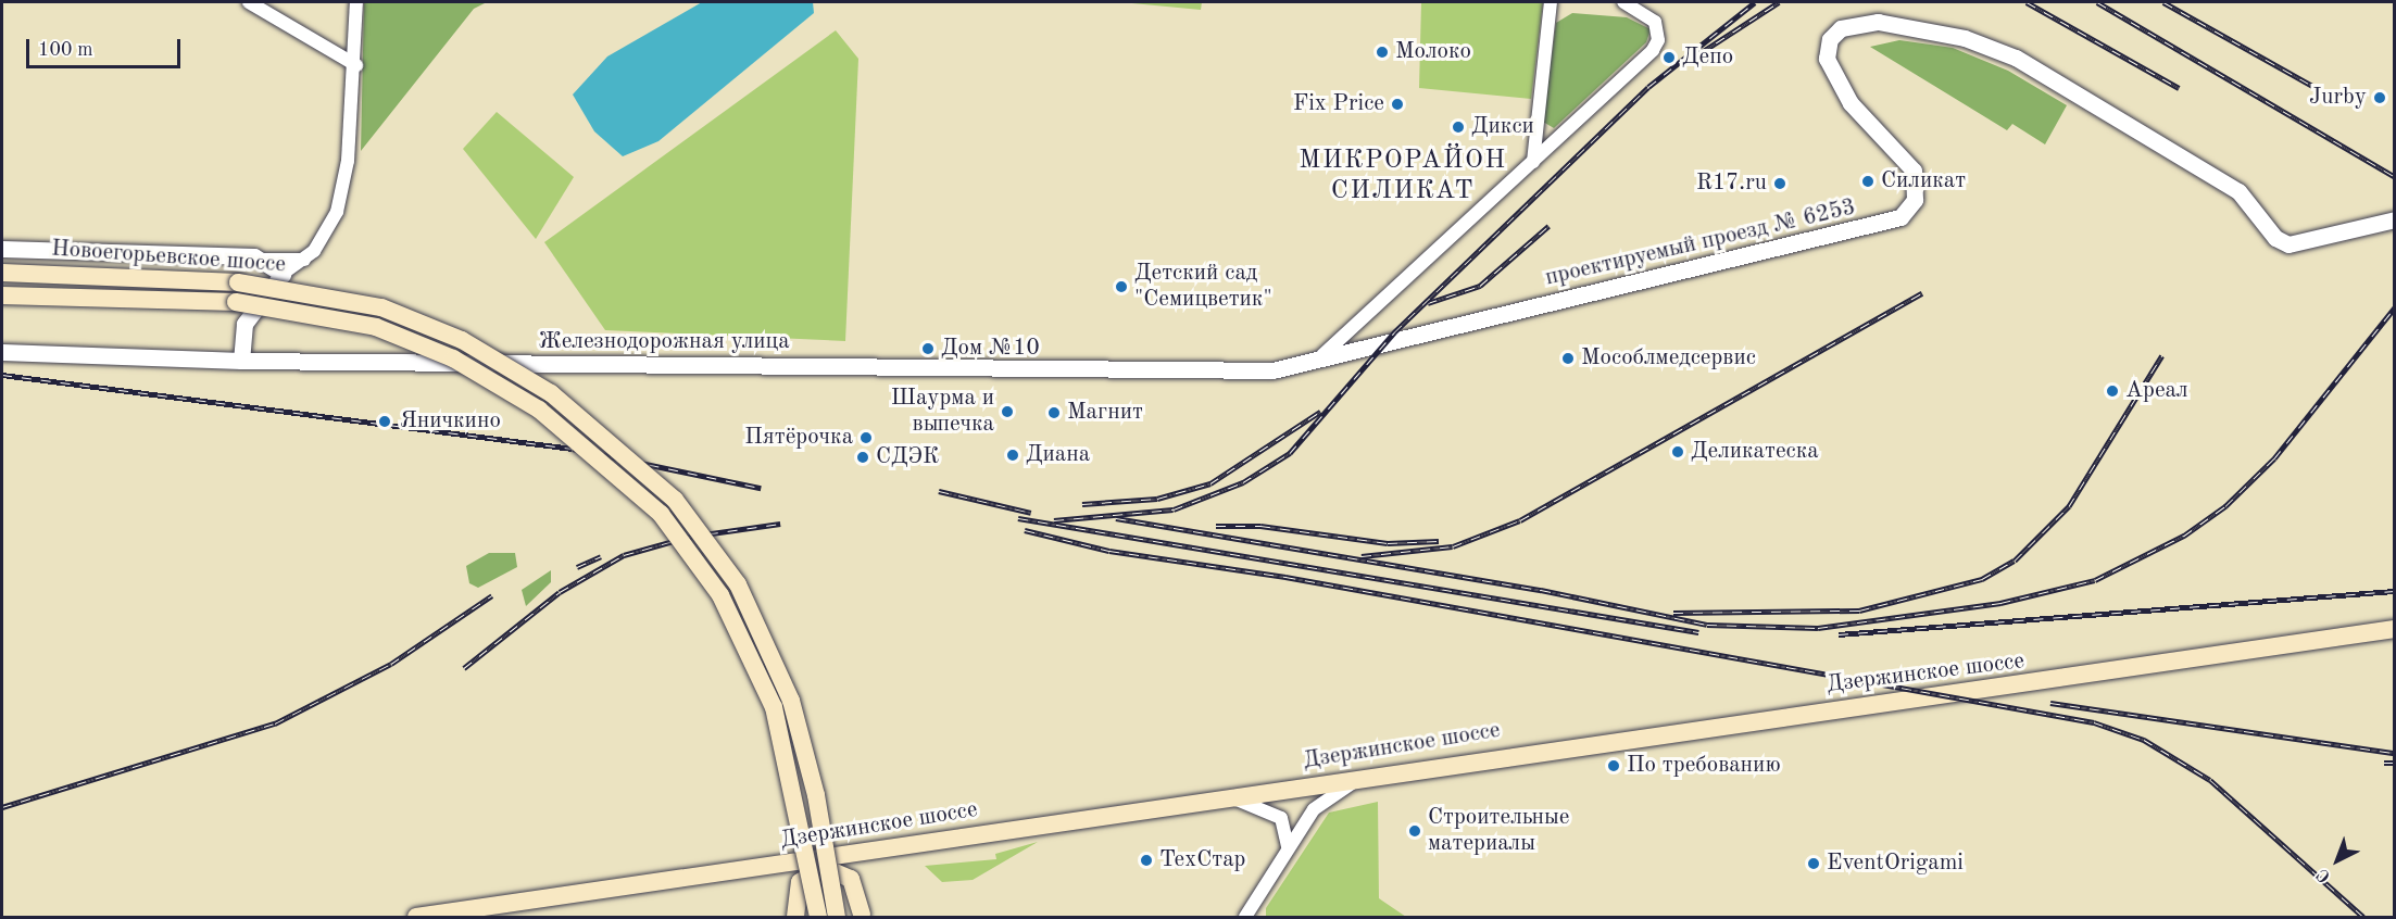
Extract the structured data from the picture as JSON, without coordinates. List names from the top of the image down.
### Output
{
  "streets": {
    "main road": ["Новоегорьевское шоссе", "Дзержинское шоссе"],
    "street": ["проектируемый проезд № 6253", "Железнодорожная улица"]
  },
  "crossings": [
    ["проектируемый проезд № 6253", "Железнодорожная улица"]
  ],
  "districts": ["МИКРОРАЙОН СИЛИКАТ"],
  "places": [
    "Молоко",
    "Депо",
    "Jurby",
    "Fix Price",
    "Дикси",
    "Силикат",
    "R17.ru",
    "Детский сад \"Семицветик\"",
    "Дом №10",
    "Мособлмедсервис",
    "Ареал",
    "Шаурма и выпечка",
    "Магнит",
    "Яничкино",
    "Пятёрочка",
    "Деликатеска",
    "Диана",
    "СДЭК",
    "По требованию",
    "Строительные материалы",
    "ТехСтар",
    "EventOrigami"
  ],
  "scale_bar": "100 m",
  "north": "bottom left"
}
